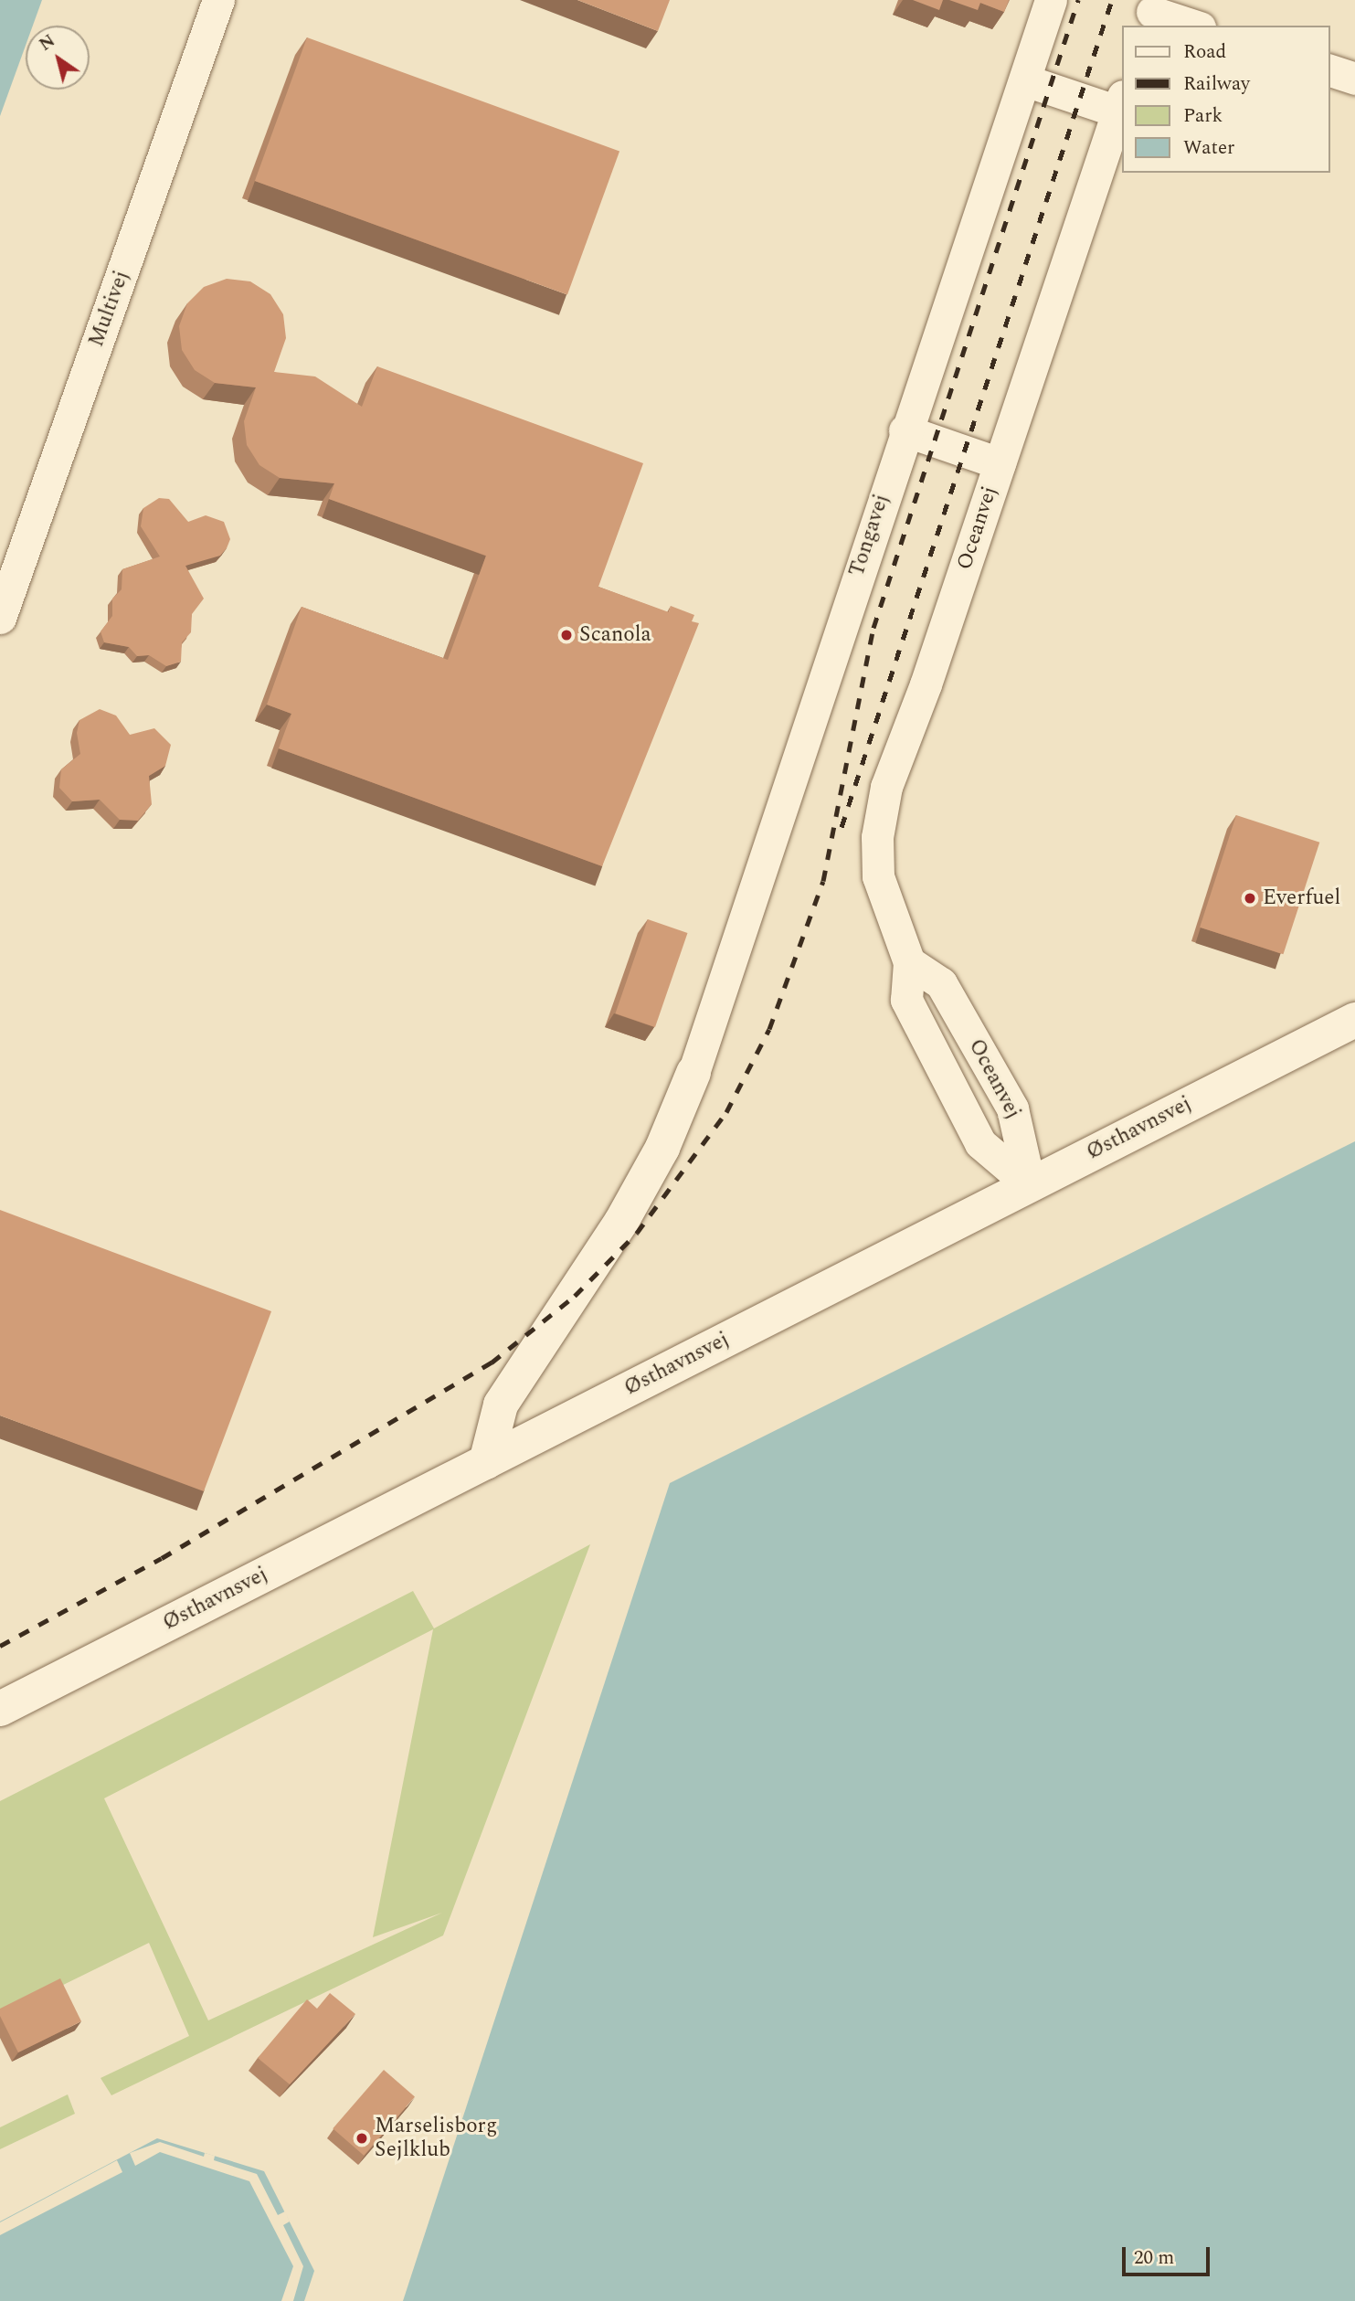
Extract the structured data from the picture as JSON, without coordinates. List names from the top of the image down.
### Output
{
  "streets": {
    "street": [
      "Multivej",
      "Oceanvej",
      "Tongavej",
      "Østhavnsvej"
    ]
  },
  "crossings": [
    ["Oceanvej", "Østhavnsvej"]
  ],
  "places": ["Scanola", "Everfuel", "Marselisborg Sejlklub"],
  "legend": [
    "Road",
    "Railway",
    "Park",
    "Water"
  ],
  "scale_bar": "20 m",
  "north": "top left"
}
